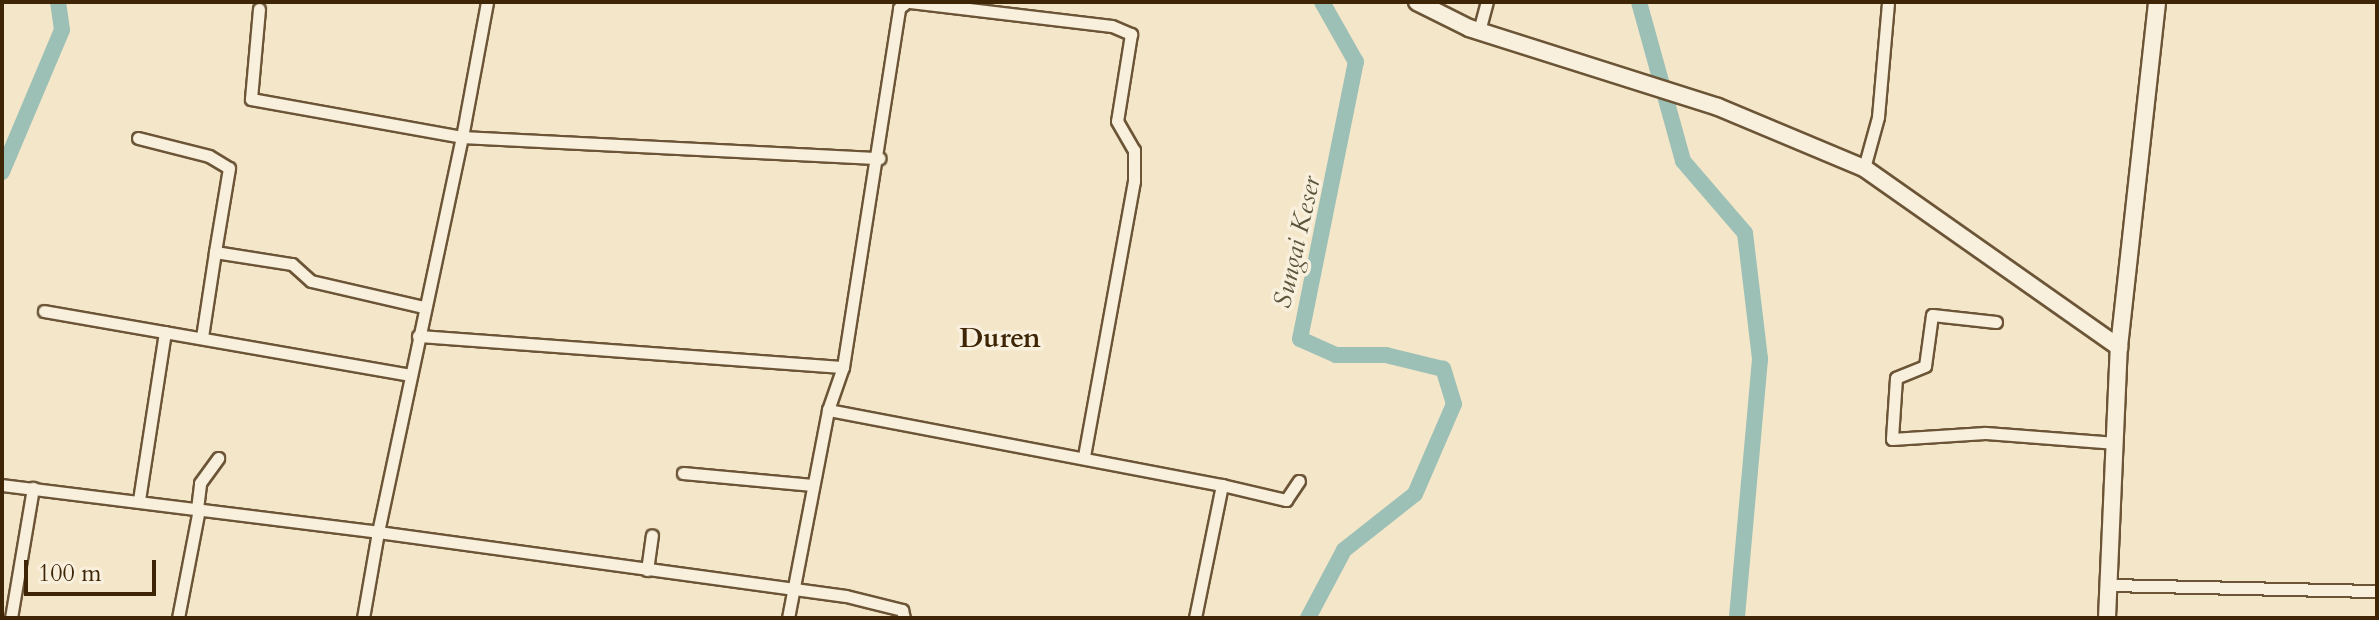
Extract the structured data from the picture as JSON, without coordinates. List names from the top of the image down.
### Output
{
  "districts": ["Duren"],
  "water": ["Sungai Keser"],
  "scale_bar": "100 m"
}
